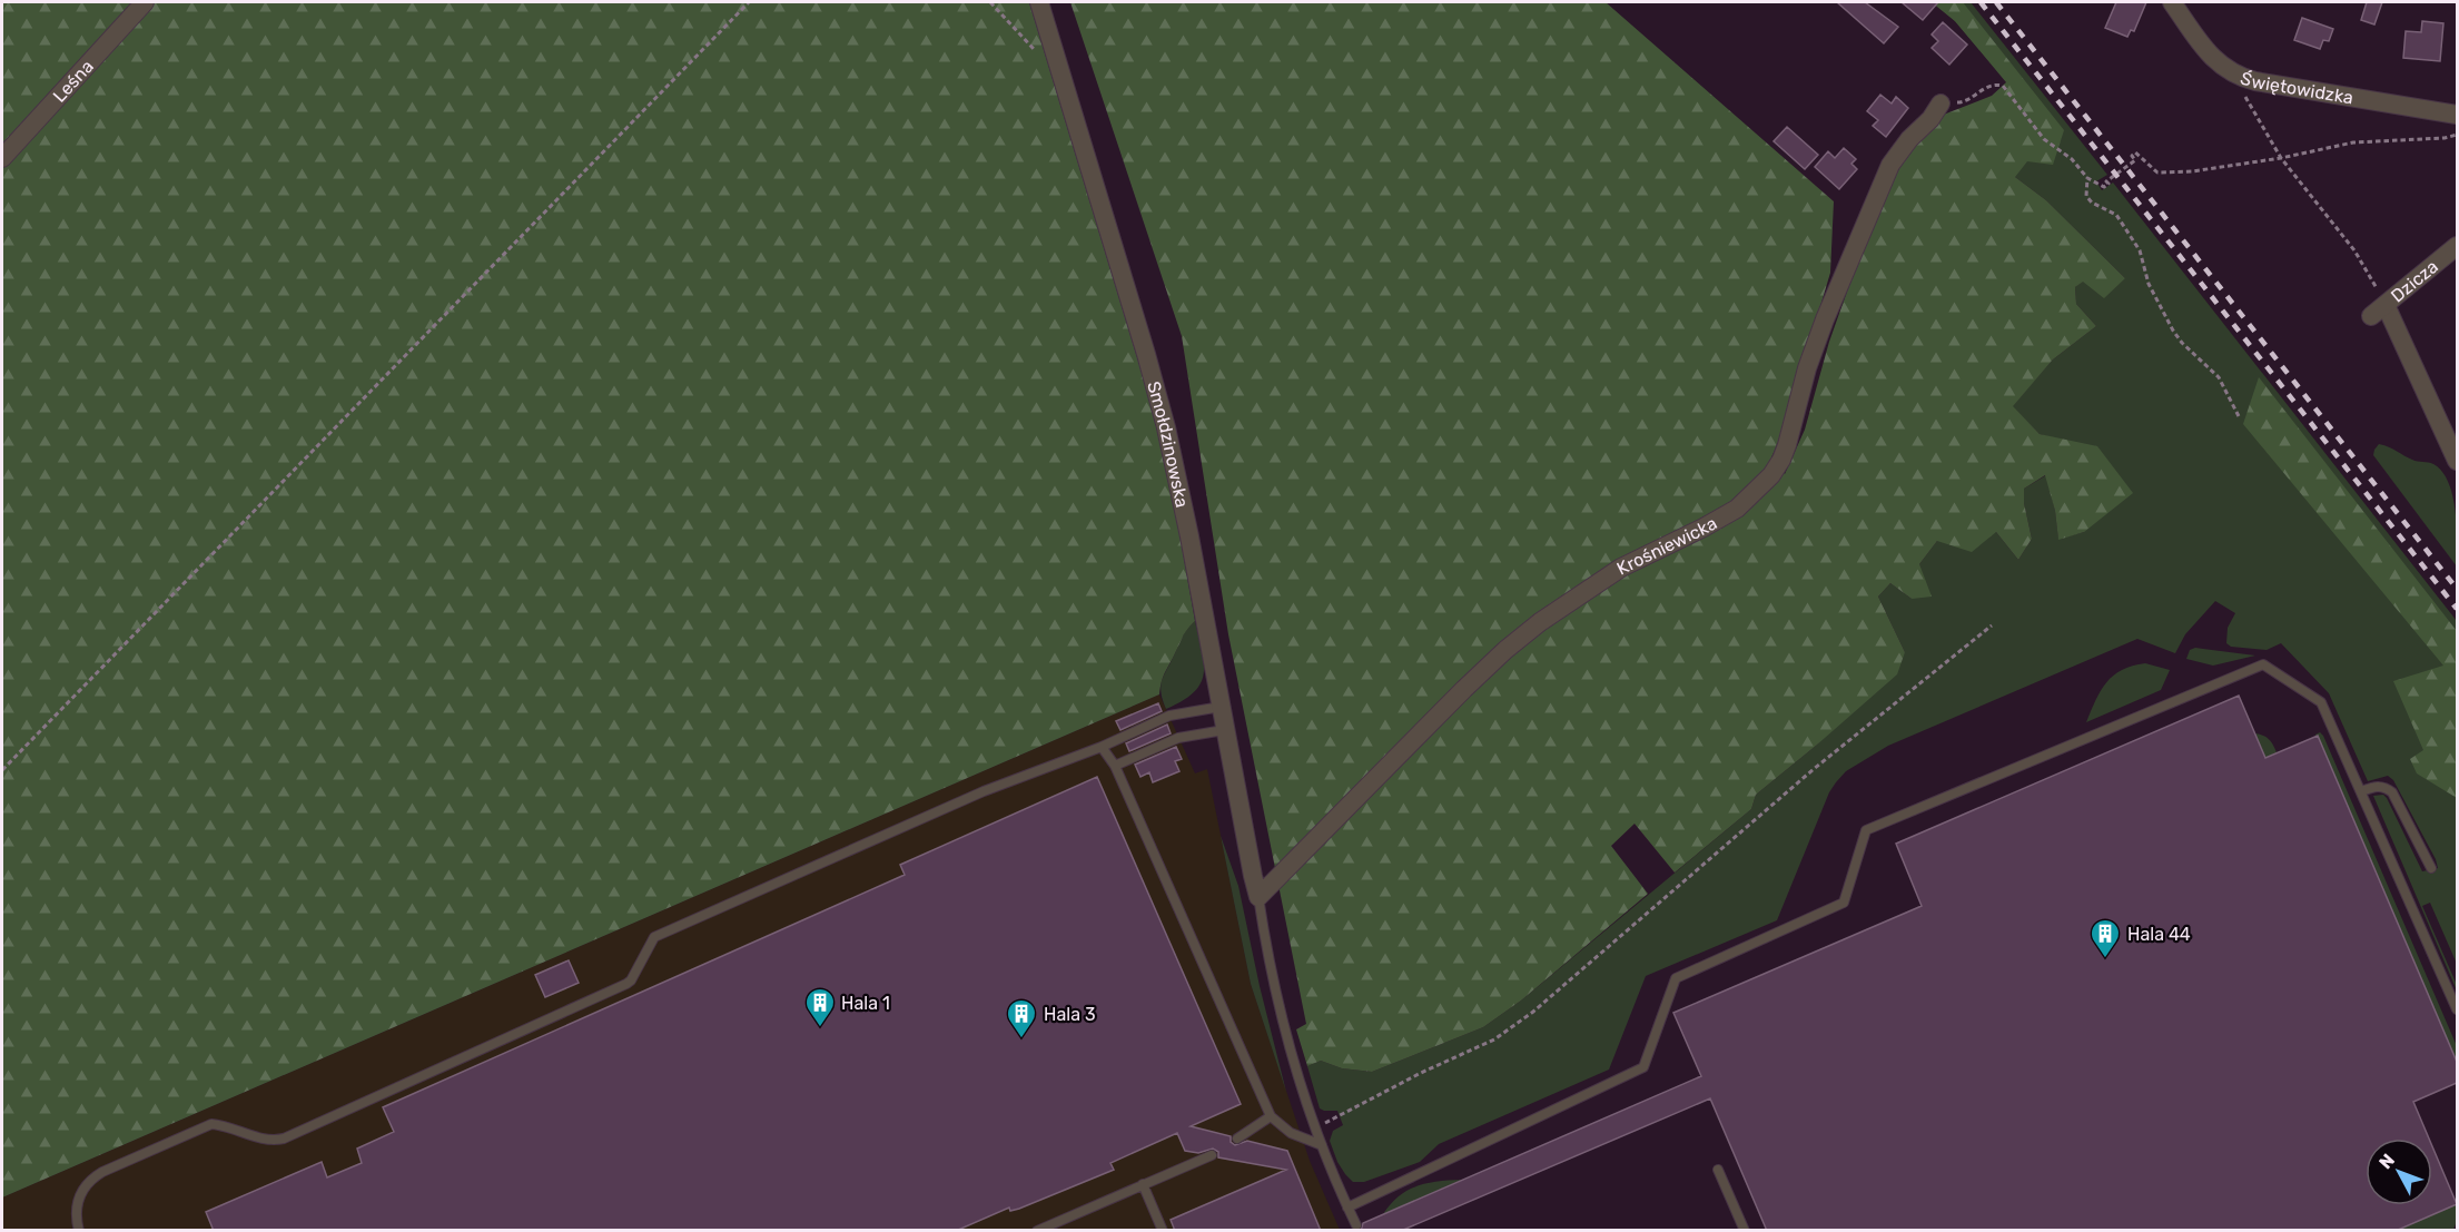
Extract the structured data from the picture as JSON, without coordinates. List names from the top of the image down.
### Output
{
  "streets": {
    "street": [
      "Leśna",
      "Świętowidzka",
      "Dzicza",
      "Smołdzinowska",
      "Krośniewicka"
    ]
  },
  "crossings": [
    ["Smołdzinowska", "Krośniewicka"]
  ],
  "places": {
    "building": ["Hala 44", "Hala 1", "Hala 3"]
  },
  "north": "top left"
}
